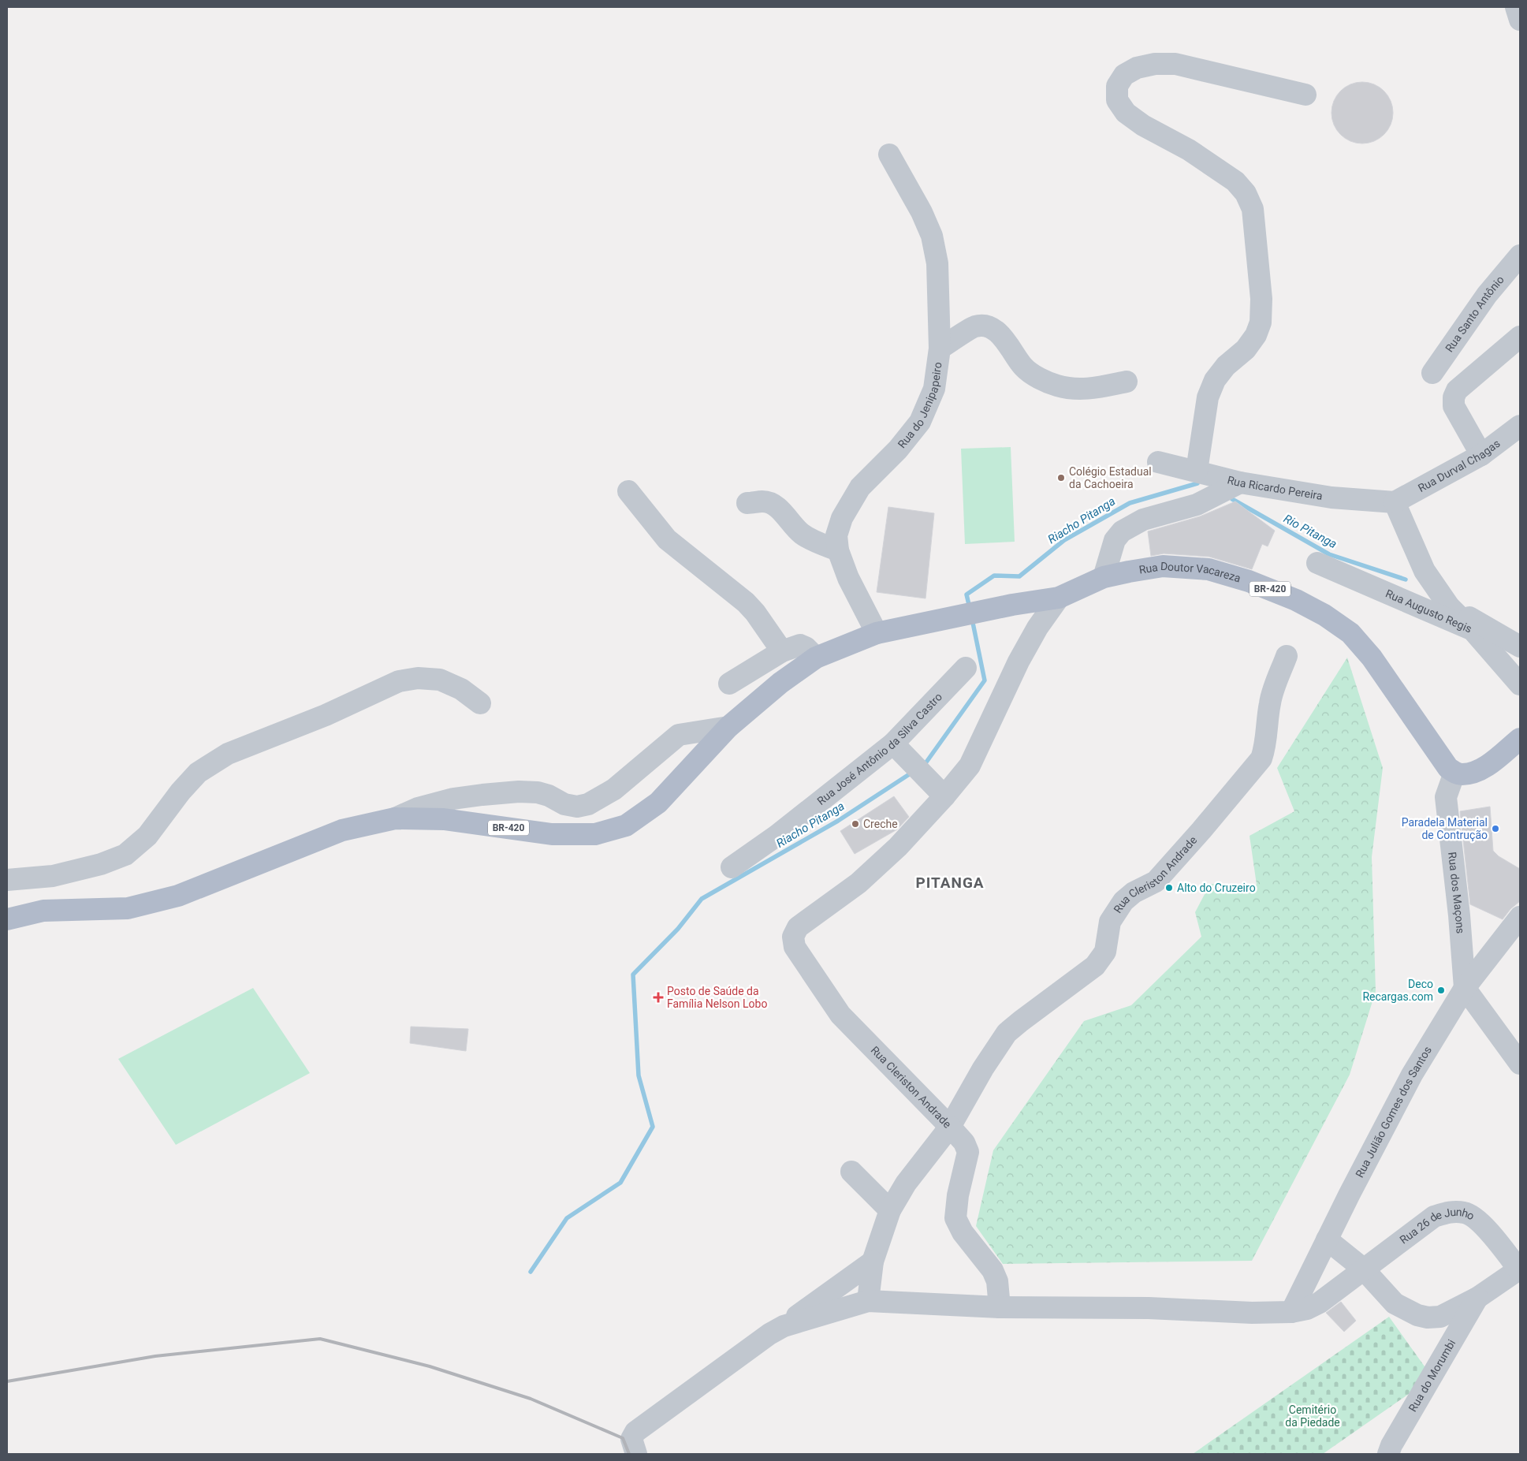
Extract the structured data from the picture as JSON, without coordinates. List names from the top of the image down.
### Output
{
  "streets": {
    "main road": ["Rua Doutor Vacareza", "BR-420"],
    "street": [
      "Rua Santo Antônio",
      "Rua do Jenipapeiro",
      "Rua Durval Chagas",
      "Rua Ricardo Pereira",
      "Rua Augusto Regis",
      "Rua José Antônio da Silva Castro",
      "Rua Cleriston Andrade",
      "Rua dos Maçons",
      "Rua Julião Gomes dos Santos",
      "Rua 26 de Junho",
      "Rua do Morumbi"
    ]
  },
  "crossings": [
    ["Rua do Jenipapeiro", "Rua Doutor Vacareza"],
    ["Rua do Jenipapeiro", "BR-420"],
    ["Rua Durval Chagas", "Rua Ricardo Pereira"],
    ["Rua Doutor Vacareza", "BR-420"],
    ["Rua Doutor Vacareza", "Rua Cleriston Andrade"],
    ["Rua Doutor Vacareza", "Rua dos Maçons"],
    ["Rua dos Maçons", "Rua Julião Gomes dos Santos"],
    ["Rua Julião Gomes dos Santos", "Rua 26 de Junho"]
  ],
  "districts": ["PITANGA"],
  "water": ["Riacho Pitanga", "Rio Pitanga"],
  "parks": ["Cemitério da Piedade"],
  "places": {
    "other": [
      "Colégio Estadual da Cachoeira",
      "Creche",
      "Paradela Material de Contrução",
      "Alto do Cruzeiro",
      "Deco Recargas.com"
    ],
    "health": ["Posto de Saúde da Família Nelson Lobo"]
  }
}
